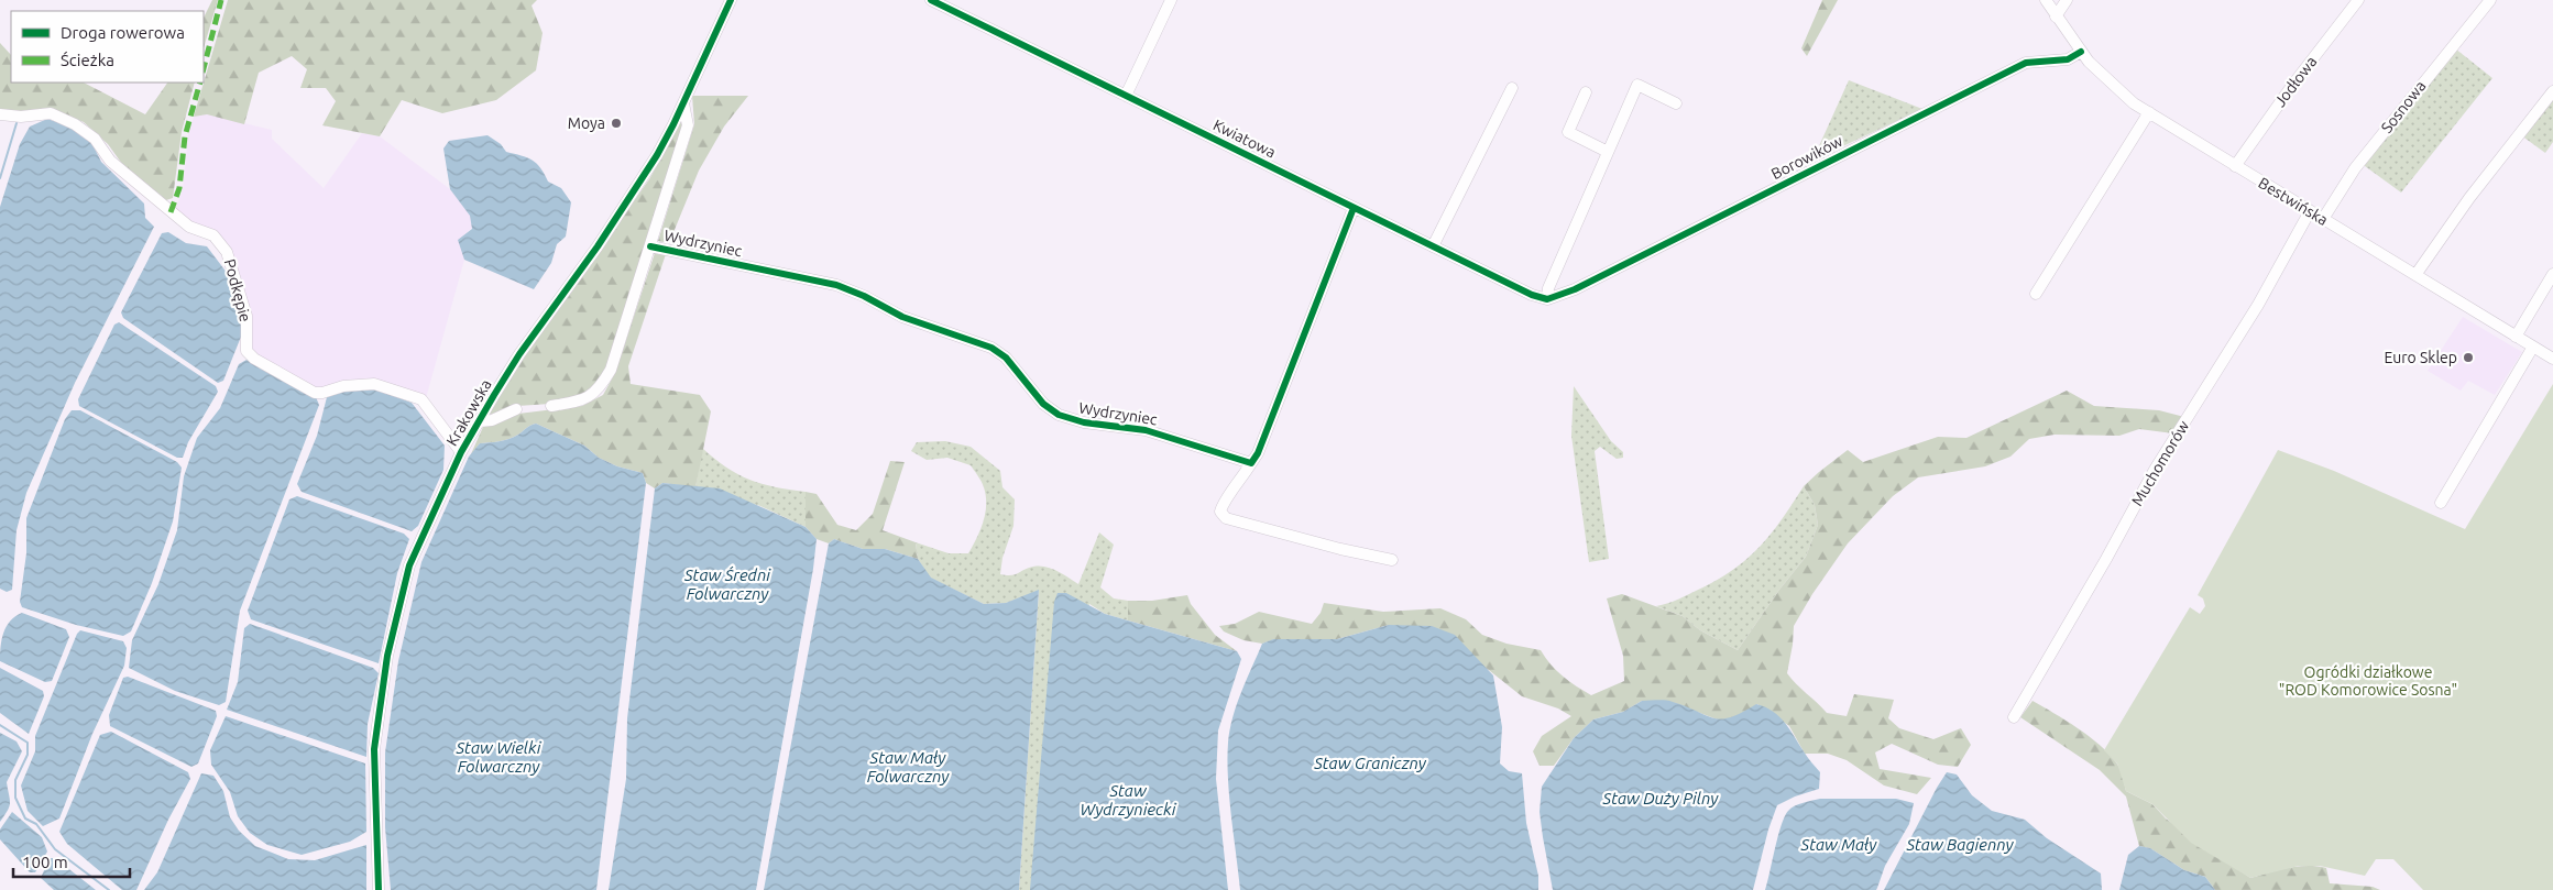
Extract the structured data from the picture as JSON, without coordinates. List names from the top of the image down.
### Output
{
  "streets": {
    "street": [
      "Jodłowa",
      "Sosnowa",
      "Kwiatowa",
      "Borowików",
      "Bestwińska",
      "Wydrzyniec",
      "Podkępie",
      "Krakowska",
      "Muchomorów"
    ]
  },
  "crossings": [
    ["Jodłowa", "Bestwińska"],
    ["Sosnowa", "Bestwińska"],
    ["Kwiatowa", "Borowików"],
    ["Borowików", "Bestwińska"],
    ["Bestwińska", "Muchomorów"],
    ["Podkępie", "Krakowska"]
  ],
  "water": [
    "Staw Średni Folwarczny",
    "Staw Wielki Folwarczny",
    "Staw Mały Folwarczny",
    "Staw Graniczny",
    "Staw Wydrzyniecki",
    "Staw Duży Pilny",
    "Staw Mały",
    "Staw Bagienny"
  ],
  "parks": ["Ogródki działkowe \"ROD Komorowice Sosna\""],
  "places": ["Moya", "Euro Sklep"],
  "legend": ["Droga rowerowa", "Ścieżka"],
  "scale_bar": "100 m"
}
